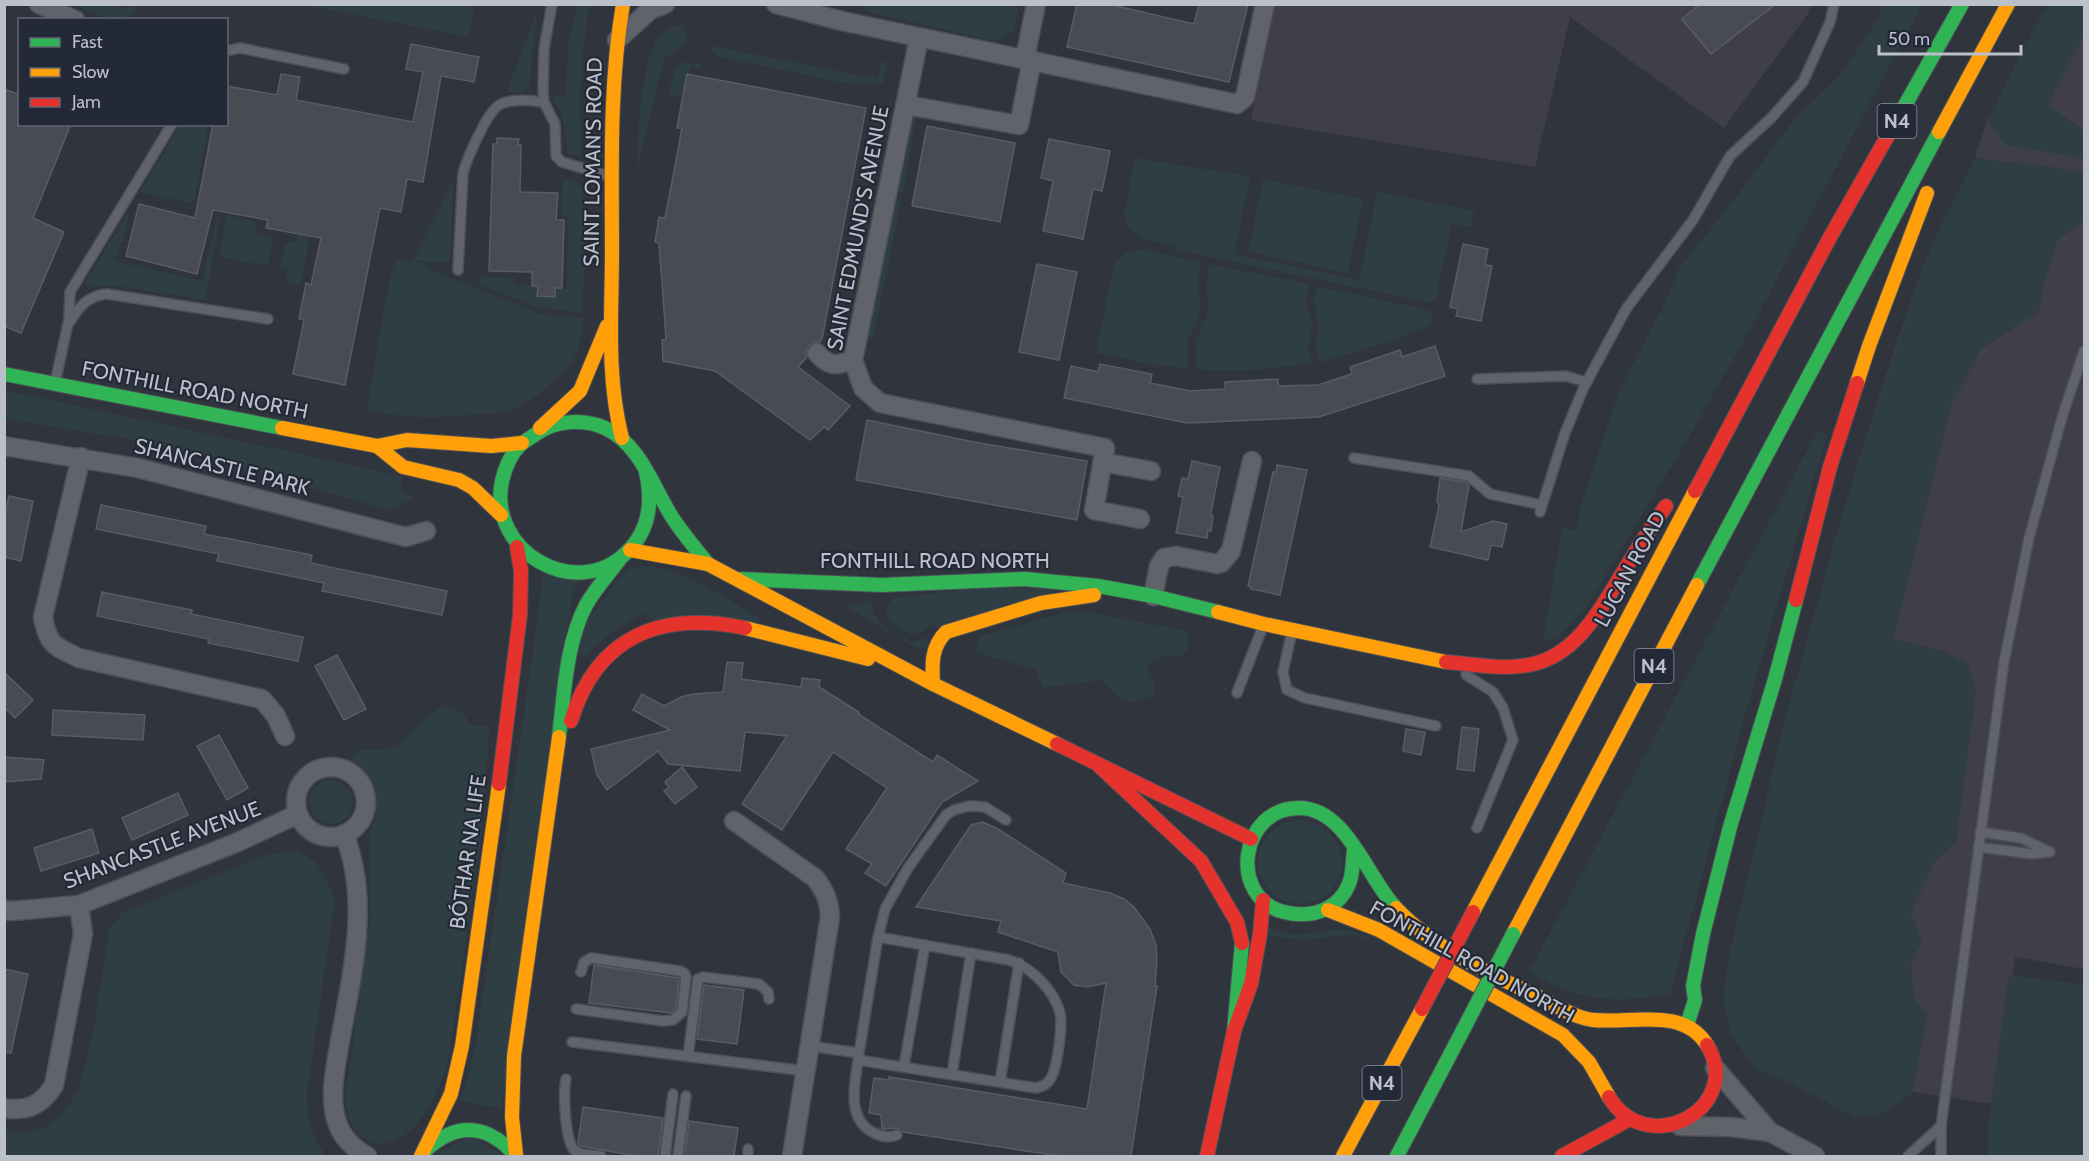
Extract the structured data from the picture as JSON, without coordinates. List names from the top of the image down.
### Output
{
  "streets": {
    "main road": [
      "N4",
      "SAINT LOMAN'S ROAD",
      "FONTHILL ROAD NORTH",
      "LUCAN ROAD",
      "BÓTHAR NA LIFE"
    ],
    "street": ["SAINT EDMUND'S AVENUE", "SHANCASTLE PARK", "SHANCASTLE AVENUE"]
  },
  "crossings": [
    ["SAINT LOMAN'S ROAD", "FONTHILL ROAD NORTH"],
    ["SAINT LOMAN'S ROAD", "BÓTHAR NA LIFE"],
    ["FONTHILL ROAD NORTH", "BÓTHAR NA LIFE"]
  ],
  "legend": ["Fast", "Slow", "Jam"],
  "scale_bar": "50 m"
}
